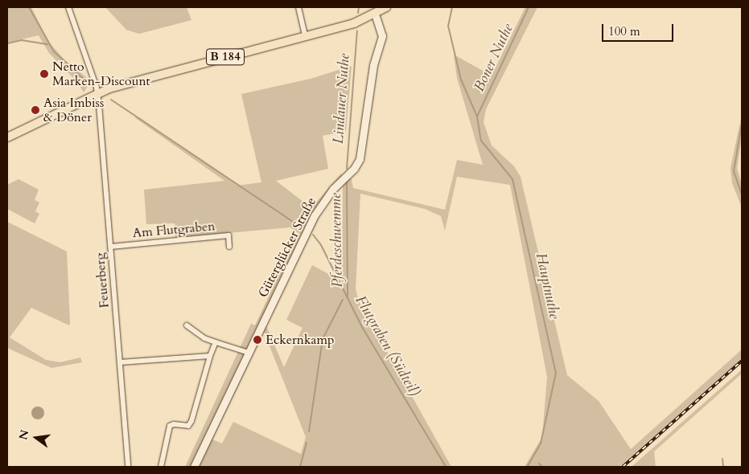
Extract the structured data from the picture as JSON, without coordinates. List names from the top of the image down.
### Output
{
  "streets": {
    "main road": ["B 184"],
    "street": ["Am Flutgraben", "Güterglücker Straße", "Feuerberg"]
  },
  "crossings": [
    ["B 184", "Güterglücker Straße"],
    ["B 184", "Feuerberg"],
    ["Am Flutgraben", "Feuerberg"]
  ],
  "water": [
    "Boner Nuthe",
    "Lindauer Nuthe",
    "Pferdeschwemme",
    "Hauptnuthe",
    "Flutgraben (Südteil)"
  ],
  "places": ["Netto Marken-Discount", "Asia Imbiss & Döner", "Eckernkamp"],
  "scale_bar": "100 m",
  "north": "left"
}
